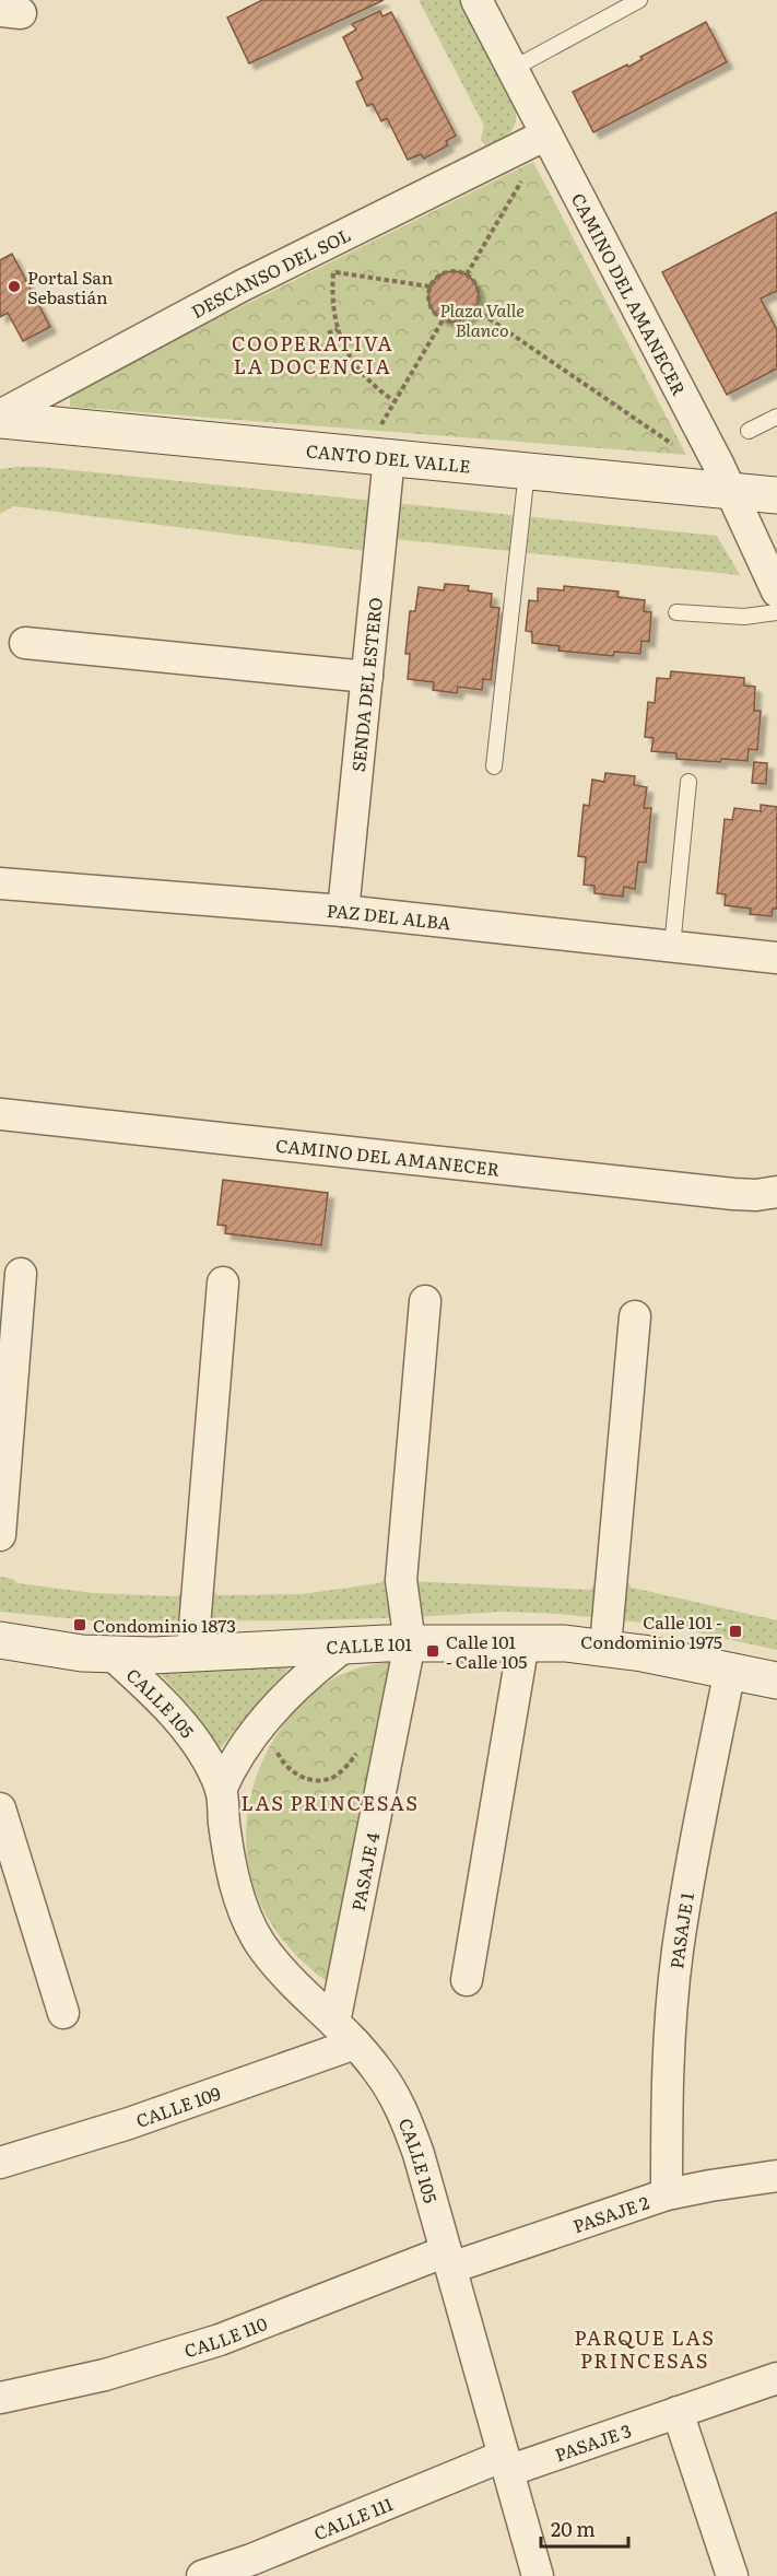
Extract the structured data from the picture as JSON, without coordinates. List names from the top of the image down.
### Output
{
  "streets": {
    "main road": ["CANTO DEL VALLE", "CALLE 101"],
    "street": [
      "DESCANSO DEL SOL",
      "CAMINO DEL AMANECER",
      "SENDA DEL ESTERO",
      "PAZ DEL ALBA",
      "CALLE 105",
      "PASAJE 4",
      "PASAJE 1",
      "CALLE 109",
      "PASAJE 2",
      "CALLE 110",
      "PASAJE 3",
      "CALLE 111"
    ]
  },
  "crossings": [
    ["DESCANSO DEL SOL", "CAMINO DEL AMANECER"],
    ["DESCANSO DEL SOL", "CANTO DEL VALLE"],
    ["CAMINO DEL AMANECER", "CANTO DEL VALLE"],
    ["CANTO DEL VALLE", "SENDA DEL ESTERO"],
    ["SENDA DEL ESTERO", "PAZ DEL ALBA"],
    ["CALLE 101", "CALLE 105"],
    ["CALLE 101", "PASAJE 4"],
    ["CALLE 101", "PASAJE 1"],
    ["CALLE 105", "PASAJE 4"],
    ["CALLE 105", "CALLE 109"],
    ["CALLE 105", "PASAJE 2"],
    ["CALLE 105", "CALLE 110"],
    ["CALLE 105", "PASAJE 3"],
    ["CALLE 105", "CALLE 111"],
    ["PASAJE 4", "CALLE 109"],
    ["PASAJE 1", "PASAJE 2"],
    ["PASAJE 2", "CALLE 110"],
    ["PASAJE 3", "CALLE 111"]
  ],
  "districts": ["COOPERATIVA LA DOCENCIA", "LAS PRINCESAS", "PARQUE LAS PRINCESAS"],
  "parks": ["Plaza Valle Blanco"],
  "places": {
    "other": ["Portal San Sebastián"],
    "transit": ["Condominio 1873", "Calle 101 - Condominio 1975", "Calle 101 - Calle 105"]
  },
  "scale_bar": "20 m"
}
